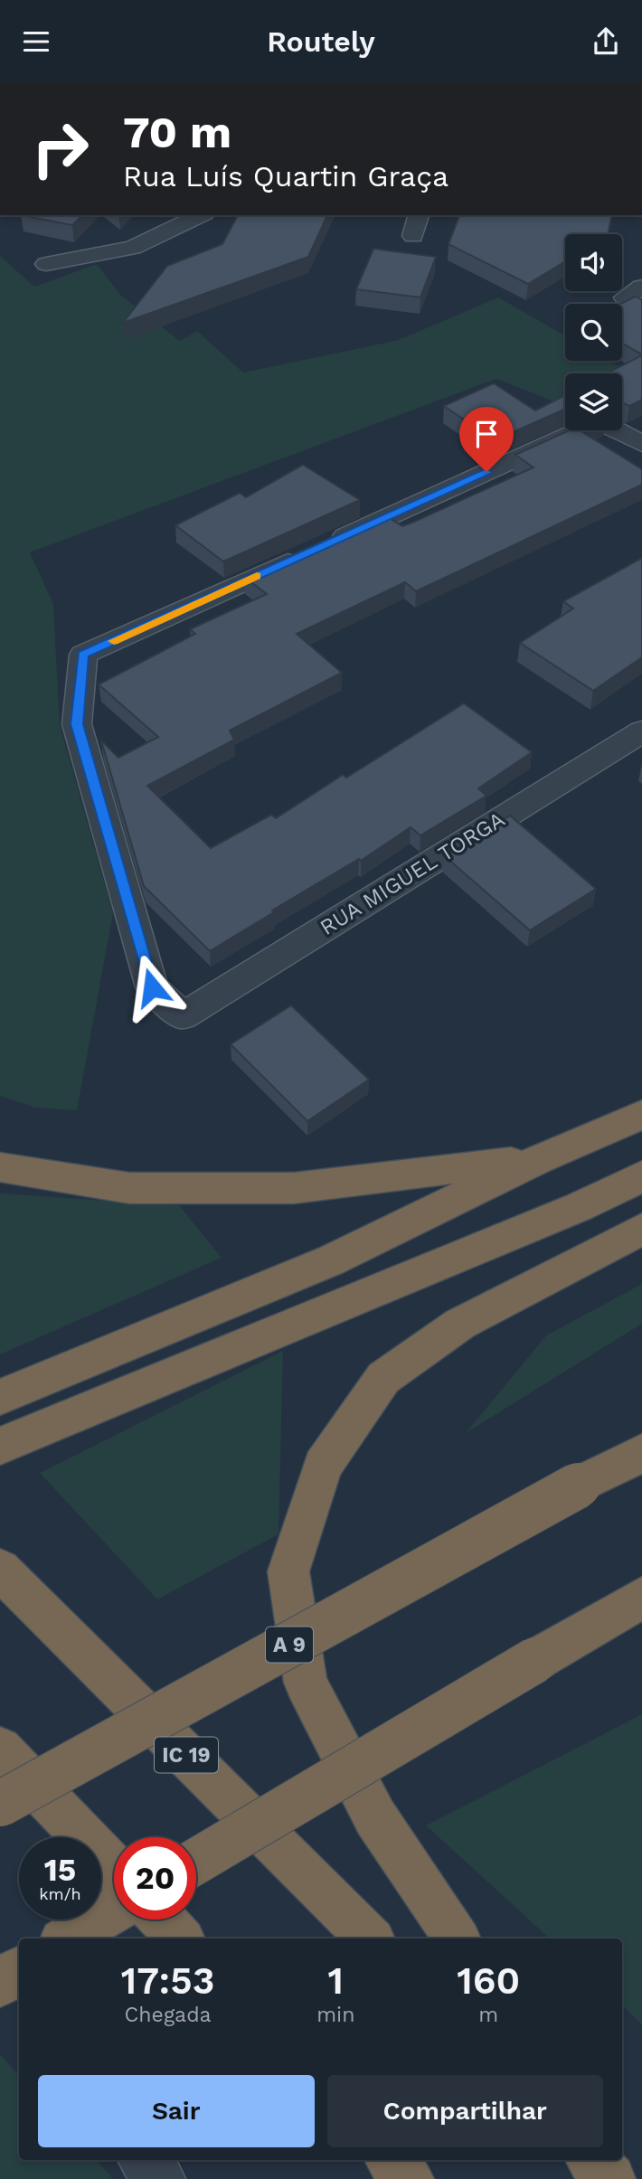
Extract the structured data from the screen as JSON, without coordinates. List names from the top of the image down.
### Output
{
  "streets": {
    "highway": ["A 9", "IC 19"],
    "street": ["RUA MIGUEL TORGA"]
  },
  "page": {
    "header": "Routely",
    "turn": ["70 m", "Rua Luís Quartin Graça"],
    "speed": "15 km/h",
    "limit": "20",
    "eta": [
      "17:53",
      "Chegada",
      "1",
      "min",
      "160",
      "m"
    ],
    "buttons": ["Sair", "Compartilhar"]
  }
}
